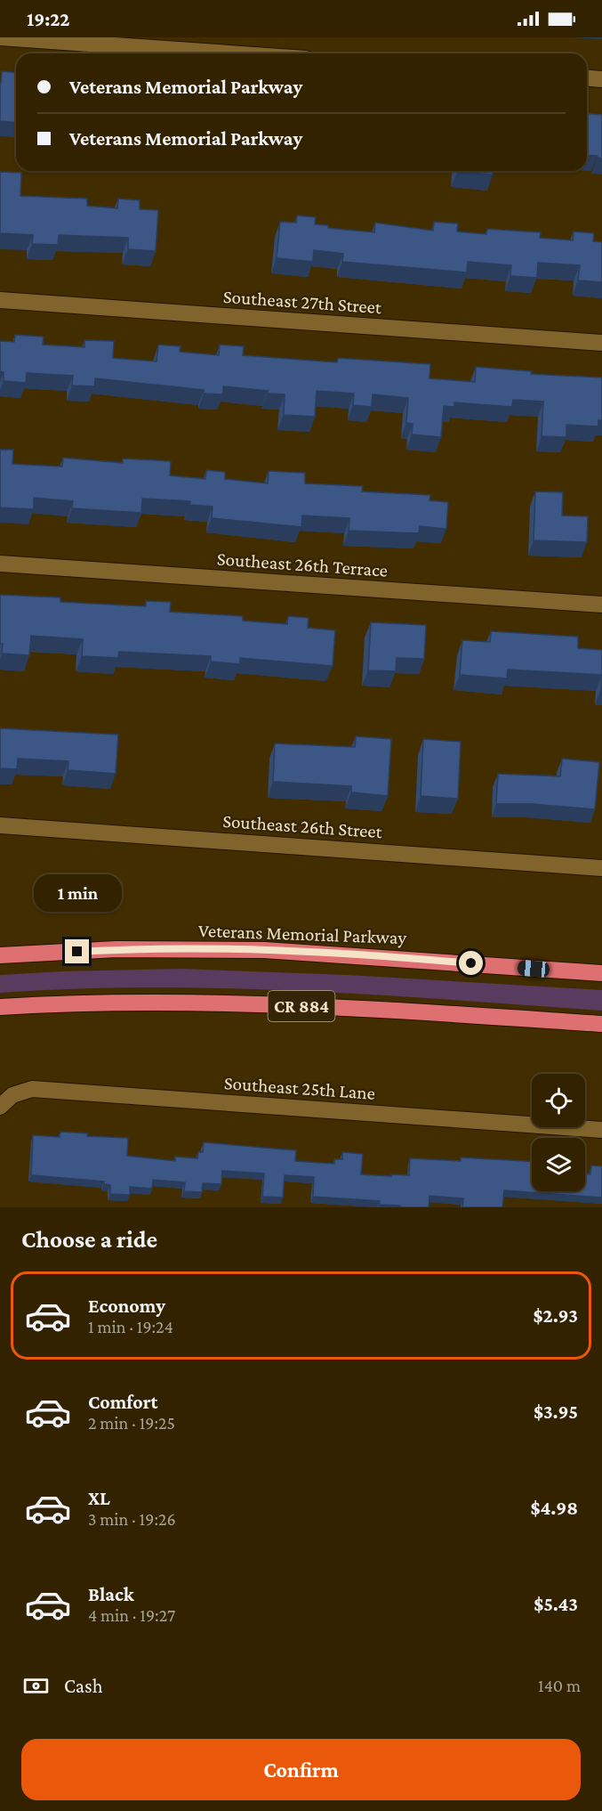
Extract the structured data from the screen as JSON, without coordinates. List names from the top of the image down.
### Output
{
  "streets": {
    "highway": ["Veterans Memorial Parkway", "CR 884"],
    "street": [
      "Southeast 27th Street",
      "Southeast 26th Terrace",
      "Southeast 26th Street",
      "Southeast 25th Lane"
    ]
  },
  "page": {
    "status": "19:22",
    "banner": ["Veterans Memorial Parkway", "Veterans Memorial Parkway"],
    "bubble": "1 min",
    "heading": "Choose a ride",
    "list": [
      {
        "name": "Economy",
        "note": "1 min · 19:24",
        "value": "$2.93"
      },
      {
        "name": "Comfort",
        "note": "2 min · 19:25",
        "value": "$3.95"
      },
      {
        "name": "XL",
        "note": "3 min · 19:26",
        "value": "$4.98"
      },
      {
        "name": "Black",
        "note": "4 min · 19:27",
        "value": "$5.43"
      }
    ],
    "pay": ["Cash", "140 m"],
    "buttons": "Confirm"
  }
}
